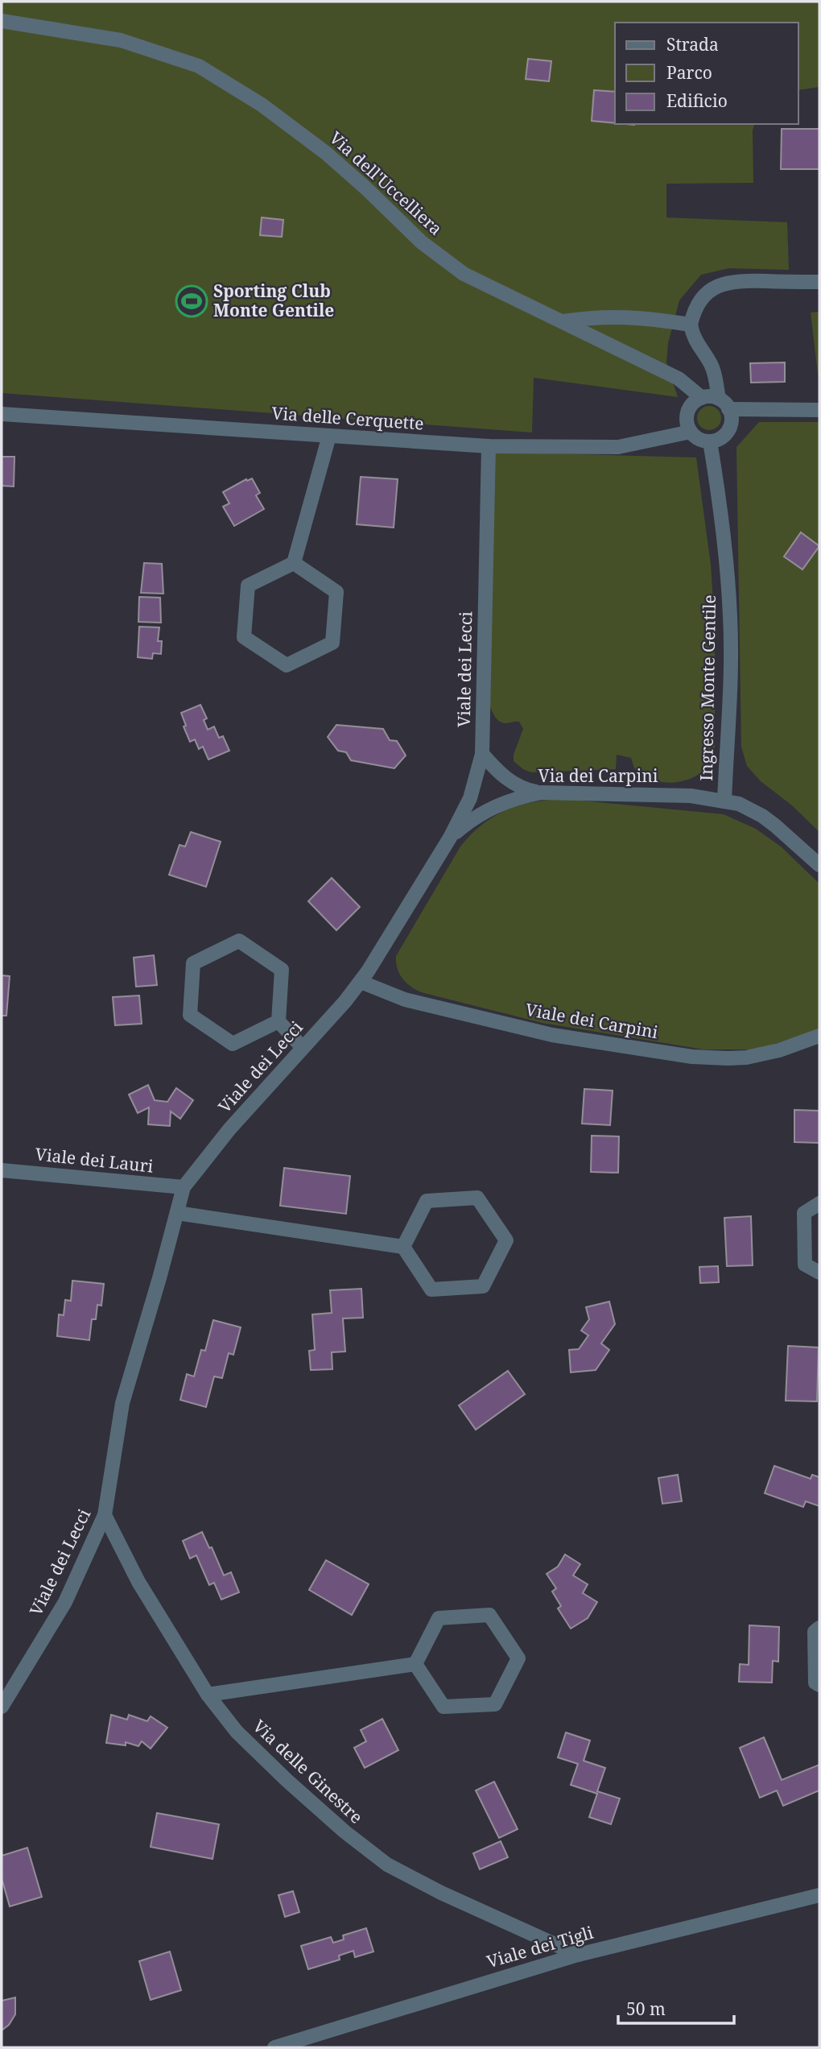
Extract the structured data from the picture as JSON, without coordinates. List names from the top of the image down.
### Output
{
  "streets": {
    "street": [
      "Via dell'Uccelliera",
      "Via delle Cerquette",
      "Viale dei Lecci",
      "Ingresso Monte Gentile",
      "Via dei Carpini",
      "Viale dei Carpini",
      "Viale dei Lauri",
      "Via delle Ginestre",
      "Viale dei Tigli"
    ]
  },
  "crossings": [
    ["Via dell'Uccelliera", "Via delle Cerquette"],
    ["Via dell'Uccelliera", "Ingresso Monte Gentile"],
    ["Via delle Cerquette", "Viale dei Lecci"],
    ["Via delle Cerquette", "Ingresso Monte Gentile"],
    ["Viale dei Lecci", "Via dei Carpini"],
    ["Viale dei Lecci", "Viale dei Carpini"],
    ["Viale dei Lecci", "Viale dei Lauri"],
    ["Viale dei Lecci", "Via delle Ginestre"],
    ["Ingresso Monte Gentile", "Via dei Carpini"],
    ["Via delle Ginestre", "Viale dei Tigli"]
  ],
  "places": {
    "sports": ["Sporting Club Monte Gentile"]
  },
  "legend": ["Strada", "Parco", "Edificio"],
  "scale_bar": "50 m"
}
